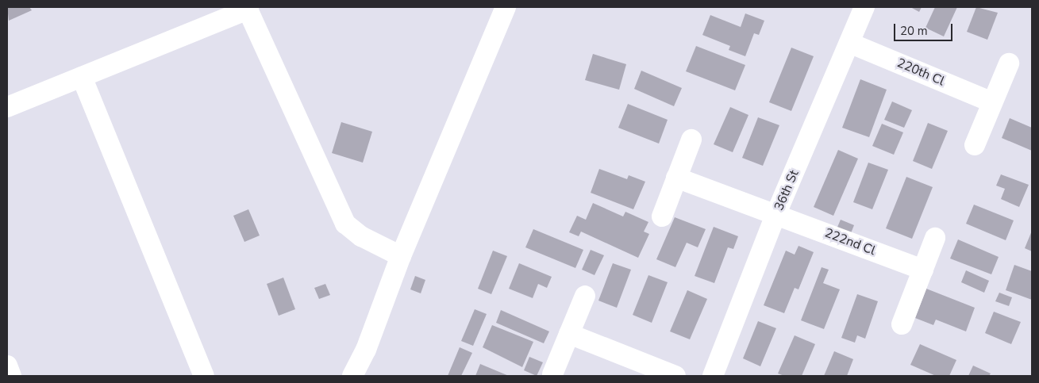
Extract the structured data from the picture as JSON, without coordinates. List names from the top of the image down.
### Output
{
  "streets": {
    "street": ["220th Cl", "36th St", "222nd Cl"]
  },
  "crossings": [
    ["220th Cl", "36th St"],
    ["36th St", "222nd Cl"]
  ],
  "scale_bar": "20 m"
}
